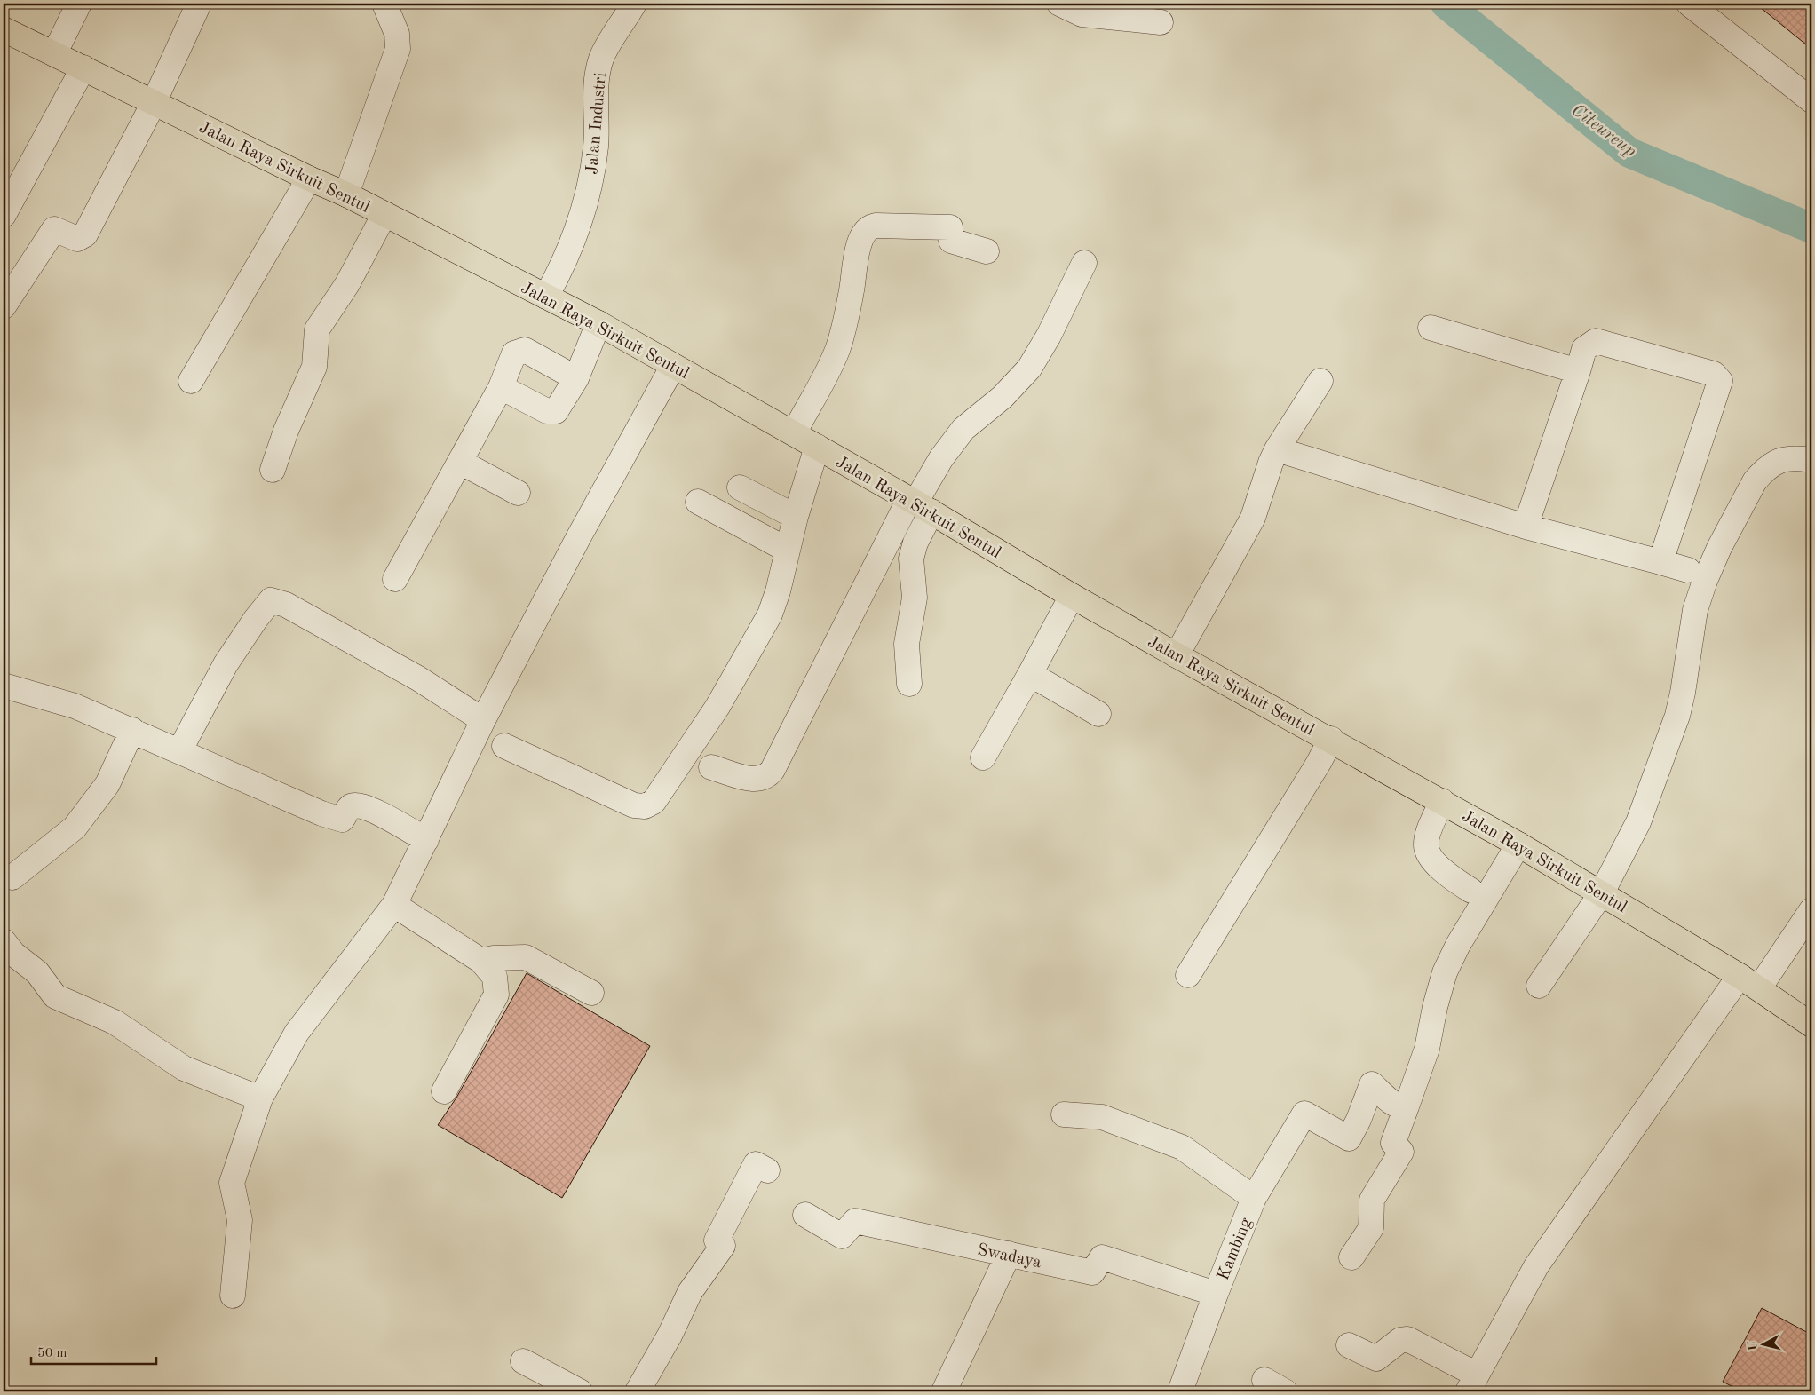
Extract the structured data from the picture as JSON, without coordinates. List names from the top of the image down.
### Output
{
  "streets": {
    "main road": ["Jalan Raya Sirkuit Sentul"],
    "street": ["Jalan Industri", "Kambing", "Swadaya"]
  },
  "crossings": [
    ["Jalan Industri", "Jalan Raya Sirkuit Sentul"],
    ["Kambing", "Swadaya"]
  ],
  "water": ["Citeureup"],
  "scale_bar": "50 m",
  "north": "left"
}
